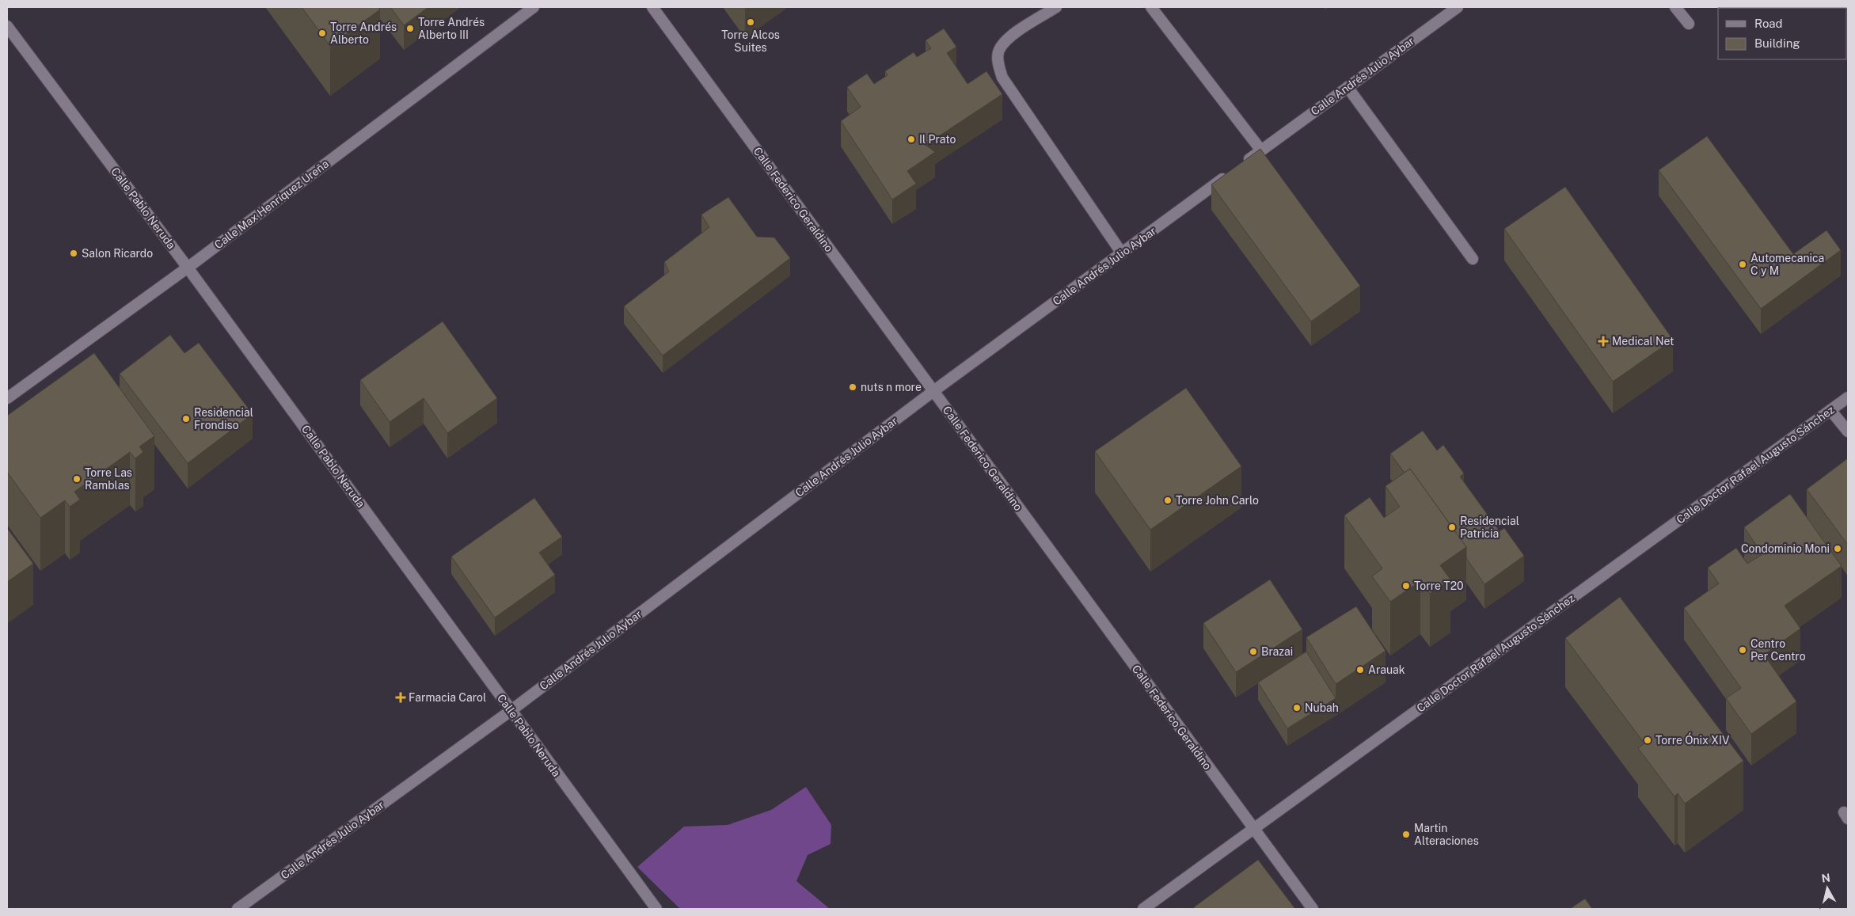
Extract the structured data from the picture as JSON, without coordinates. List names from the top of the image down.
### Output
{
  "streets": {
    "street": [
      "Calle Andrés Julio Aybar",
      "Calle Federico Geraldino",
      "Calle Max Henríquez Ureña",
      "Calle Pablo Neruda",
      "Calle Doctor Rafael Augusto Sánchez"
    ]
  },
  "crossings": [
    ["Calle Andrés Julio Aybar", "Calle Federico Geraldino"],
    ["Calle Andrés Julio Aybar", "Calle Pablo Neruda"],
    ["Calle Federico Geraldino", "Calle Doctor Rafael Augusto Sánchez"],
    ["Calle Max Henríquez Ureña", "Calle Pablo Neruda"]
  ],
  "places": {
    "other": [
      "Torre Alcos Suites",
      "Torre Andrés Alberto III",
      "Torre Andrés Alberto",
      "Il Prato",
      "Salon Ricardo",
      "Automecanica C y M",
      "nuts n more",
      "Residencial Frondiso",
      "Torre Las Ramblas",
      "Torre John Carlo",
      "Residencial Patricia",
      "Condominio Moni",
      "Torre T20",
      "Centro Per Centro",
      "Brazai",
      "Arauak",
      "Nubah",
      "Torre Ónix XIV",
      "Martin Alteraciones"
    ],
    "health": ["Medical Net", "Farmacia Carol"]
  },
  "legend": ["Road", "Building"],
  "north": "top"
}
